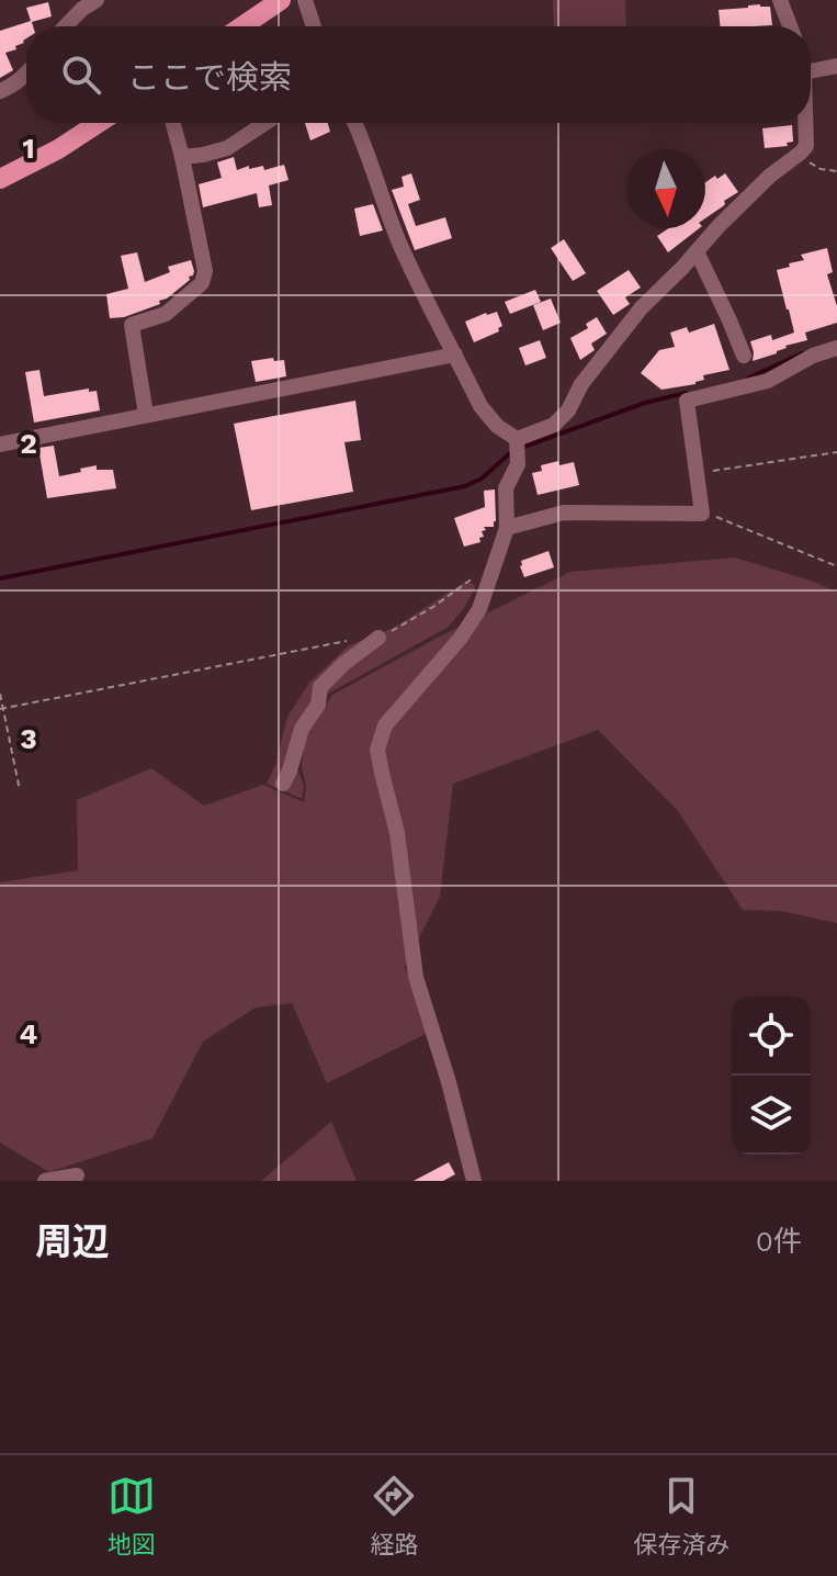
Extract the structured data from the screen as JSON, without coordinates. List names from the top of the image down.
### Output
{
  "north": "bottom",
  "page": {
    "search": "ここで検索",
    "heading": ["周辺", "0件"],
    "nav": ["地図", "経路", "保存済み"]
  },
  "grid": {
    "rows": [
      "1",
      "2",
      "3",
      "4"
    ]
  }
}
